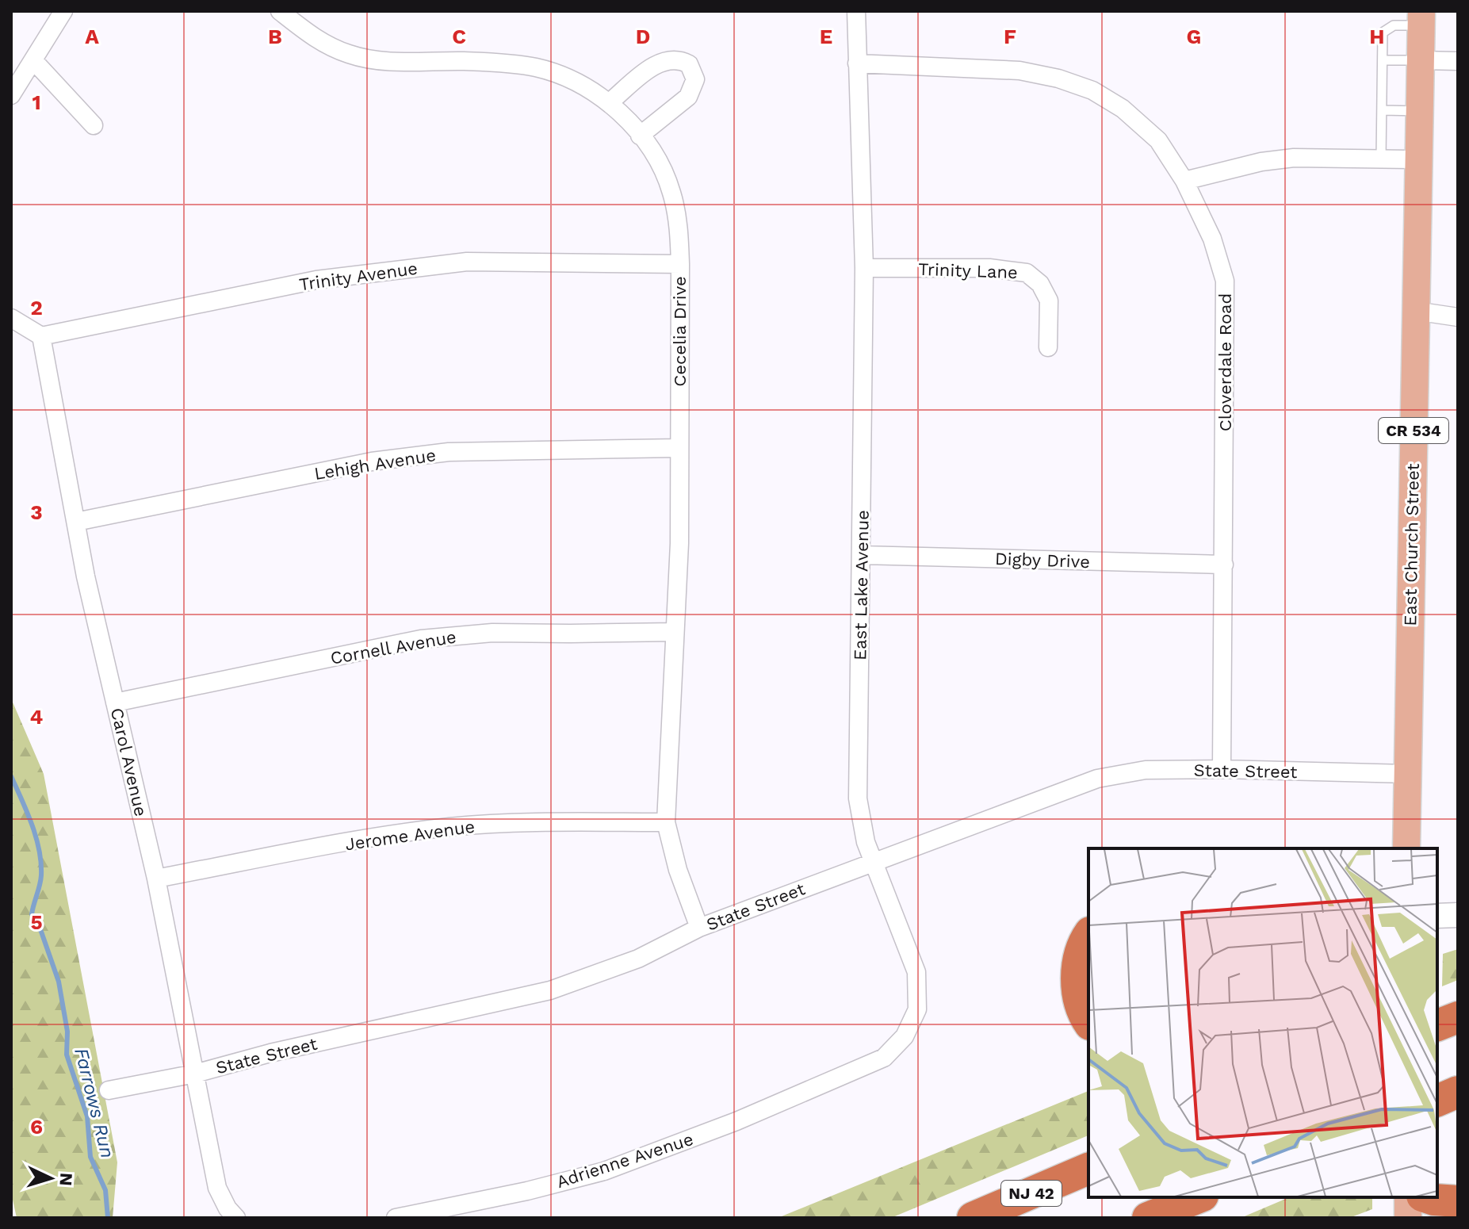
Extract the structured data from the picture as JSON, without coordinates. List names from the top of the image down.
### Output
{
  "streets": {
    "highway": ["NJ 42"],
    "main road": ["CR 534", "East Church Street"],
    "street": [
      "Trinity Lane",
      "Trinity Avenue",
      "Cecelia Drive",
      "Cloverdale Road",
      "Lehigh Avenue",
      "Digby Drive",
      "East Lake Avenue",
      "Cornell Avenue",
      "Carol Avenue",
      "State Street",
      "Jerome Avenue",
      "Adrienne Avenue"
    ]
  },
  "crossings": [
    ["Trinity Lane", "East Lake Avenue"],
    ["Trinity Avenue", "Cecelia Drive"],
    ["Trinity Avenue", "Carol Avenue"],
    ["Cecelia Drive", "Lehigh Avenue"],
    ["Cecelia Drive", "Cornell Avenue"],
    ["Cecelia Drive", "State Street"],
    ["Cecelia Drive", "Jerome Avenue"],
    ["Cloverdale Road", "Digby Drive"],
    ["Cloverdale Road", "East Lake Avenue"],
    ["Cloverdale Road", "State Street"],
    ["Lehigh Avenue", "Carol Avenue"],
    ["East Church Street", "State Street"],
    ["Digby Drive", "East Lake Avenue"],
    ["East Lake Avenue", "State Street"],
    ["East Lake Avenue", "Adrienne Avenue"],
    ["Cornell Avenue", "Carol Avenue"],
    ["Carol Avenue", "State Street"],
    ["Carol Avenue", "Jerome Avenue"]
  ],
  "water": ["Farrows Run"],
  "north": "right",
  "grid": {
    "columns": [
      "A",
      "B",
      "C",
      "D",
      "E",
      "F",
      "G",
      "H"
    ],
    "rows": [
      "1",
      "2",
      "3",
      "4",
      "5",
      "6"
    ]
  }
}
